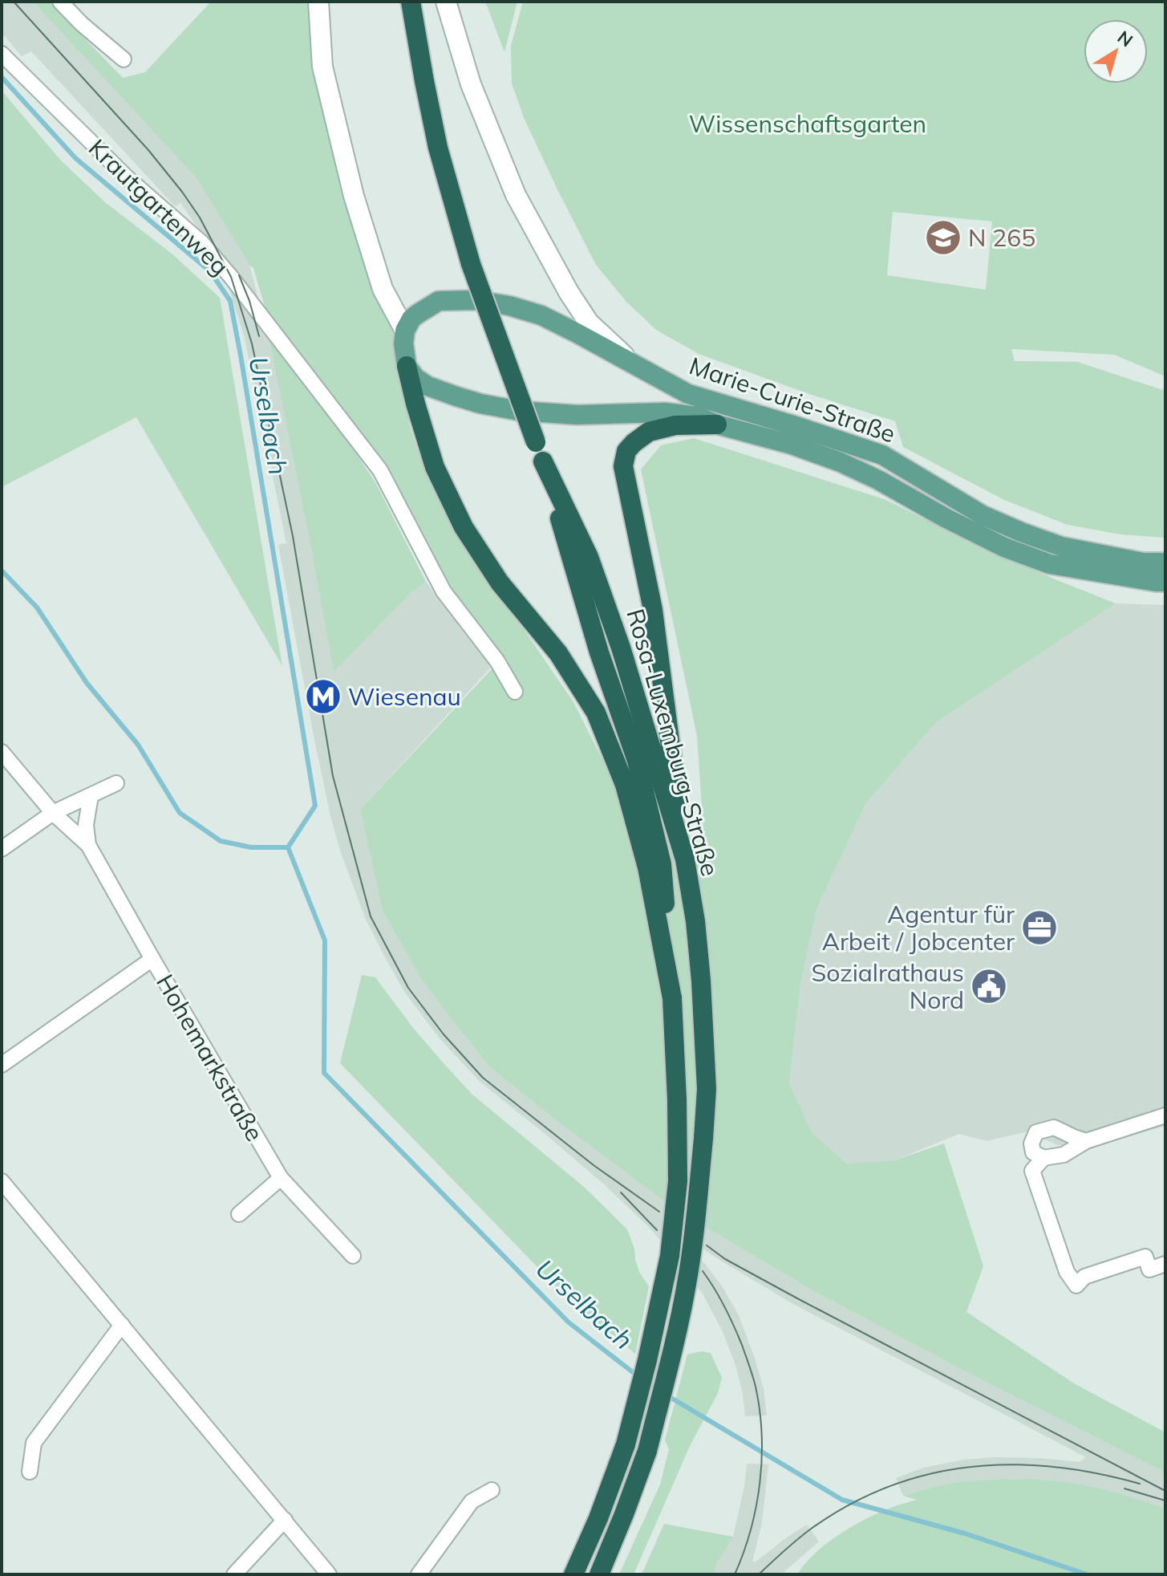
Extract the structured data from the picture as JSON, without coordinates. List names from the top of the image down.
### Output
{
  "streets": {
    "highway": ["Rosa-Luxemburg-Straße"],
    "main road": ["Marie-Curie-Straße"],
    "street": ["Krautgartenweg", "Hohemarkstraße"]
  },
  "water": ["Urselbach"],
  "parks": ["Wissenschaftsgarten"],
  "places": {
    "school or university": ["N 265"],
    "metro station": ["Wiesenau"],
    "office": ["Agentur für Arbeit / Jobcenter"],
    "public building": ["Sozialrathaus Nord"]
  },
  "north": "top right"
}
